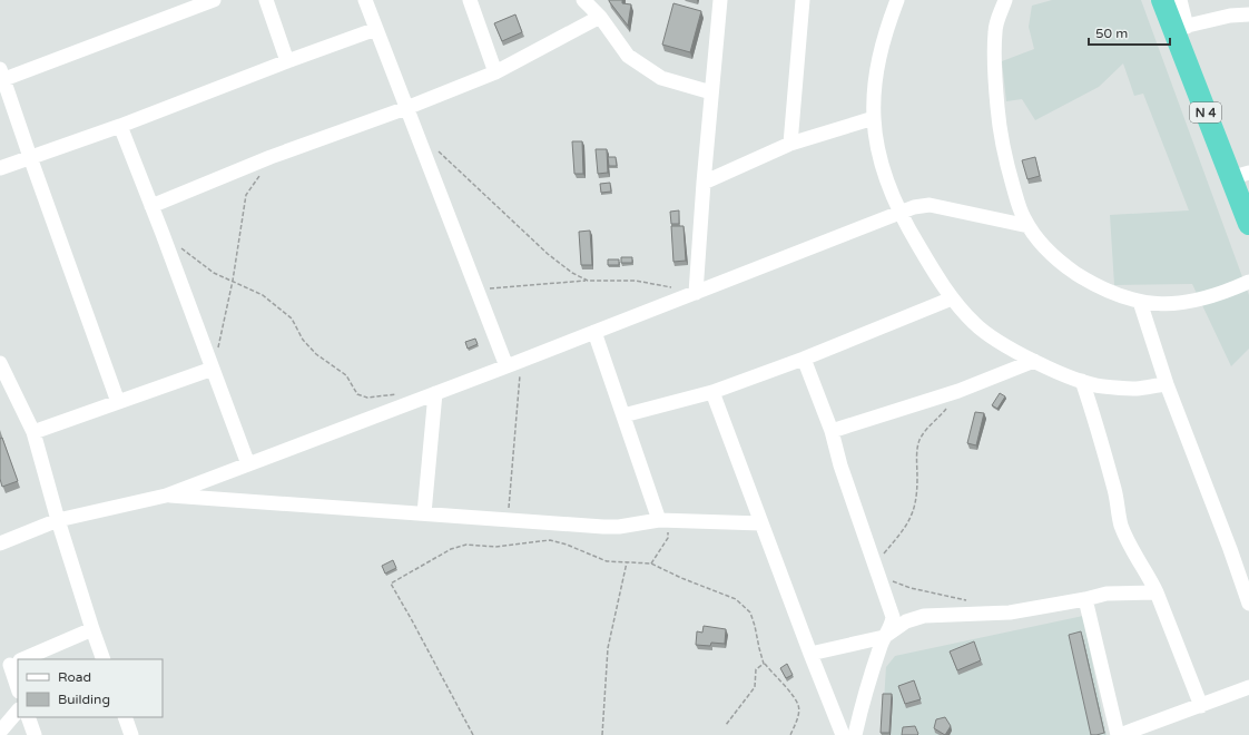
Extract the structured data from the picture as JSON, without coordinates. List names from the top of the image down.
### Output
{
  "streets": {
    "highway": ["N 4"]
  },
  "legend": ["Road", "Building"],
  "scale_bar": "50 m"
}
